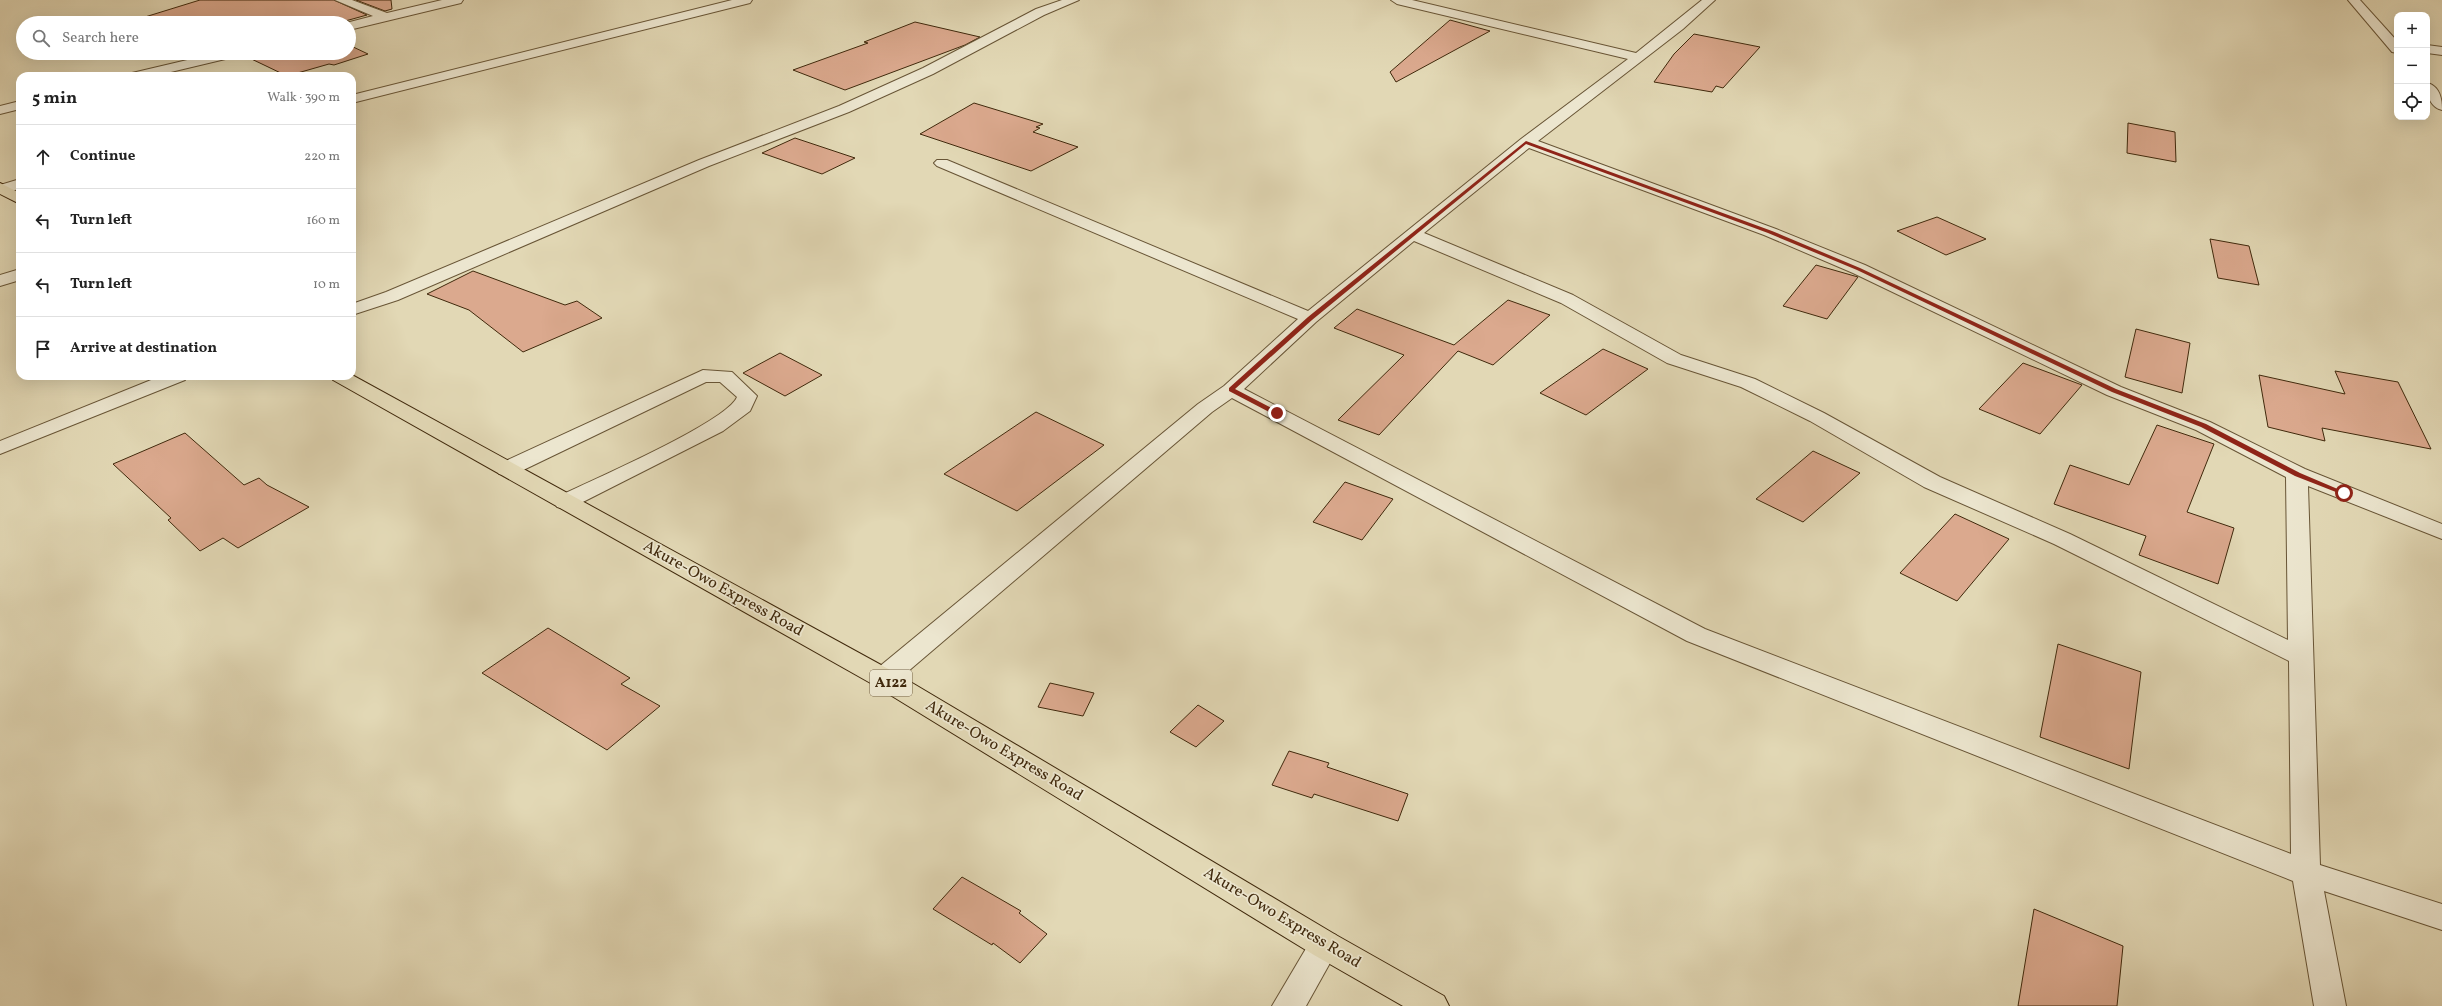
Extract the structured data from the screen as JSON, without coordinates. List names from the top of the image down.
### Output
{
  "streets": {
    "highway": ["Akure-Owo Express Road", "A122"]
  },
  "page": {
    "map_buttons": ["+", "−"],
    "search": "Search here",
    "heading": ["5 min", "Walk · 390 m"],
    "list": [
      ["Continue", "220 m"],
      ["Turn left", "160 m"],
      ["Turn left", "10 m"],
      "Arrive at destination"
    ]
  }
}
